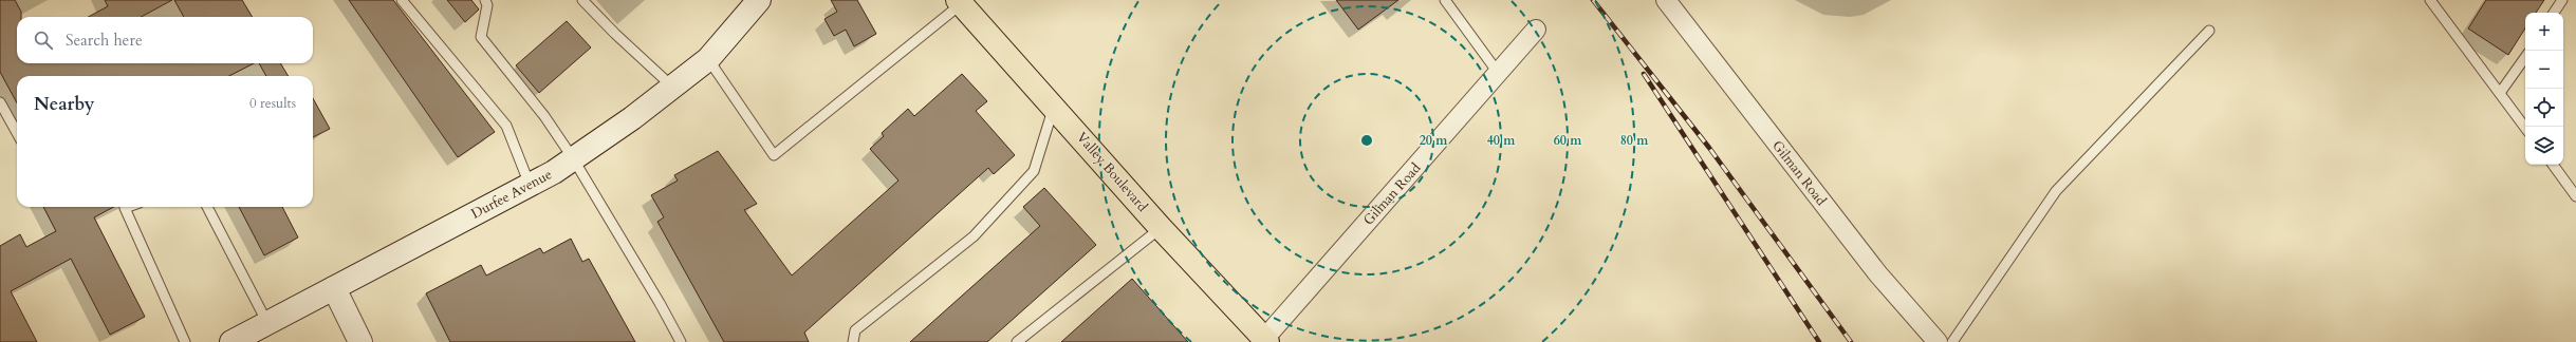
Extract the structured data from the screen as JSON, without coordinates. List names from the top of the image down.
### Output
{
  "streets": {
    "main road": ["Valley Boulevard", "Durfee Avenue"],
    "street": ["Gilman Road"]
  },
  "crossings": [
    ["Valley Boulevard", "Gilman Road"]
  ],
  "page": {
    "map_buttons": ["+", "−"],
    "search": "Search here",
    "heading": ["Nearby", "0 results"]
  },
  "rings": [
    "20 m",
    "40 m",
    "60 m",
    "80 m"
  ]
}
